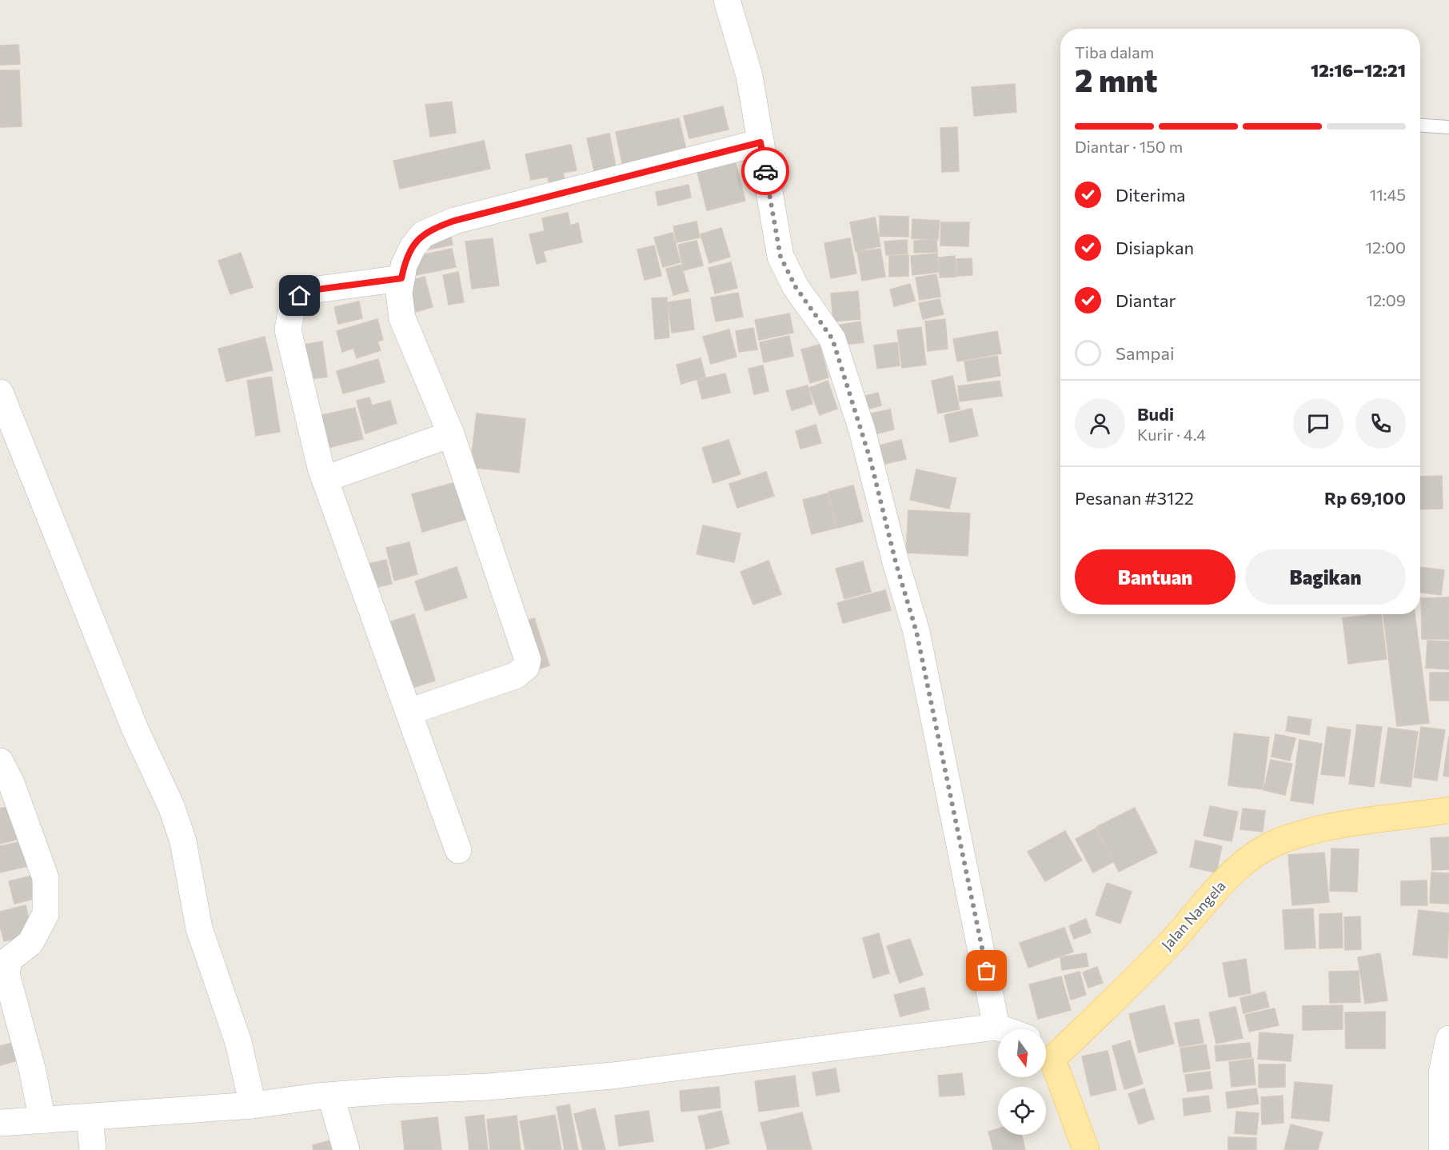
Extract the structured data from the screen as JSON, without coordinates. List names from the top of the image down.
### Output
{
  "streets": {
    "main road": ["Jalan Nangela"]
  },
  "north": "bottom",
  "page": {
    "heading": ["2 mnt", "Tiba dalam", "12:16–12:21"],
    "panel": [
      "Budi",
      "Kurir · 4.4",
      "Pesanan #3122",
      "Rp 69,100"
    ],
    "bar": "Diantar · 150 m",
    "list": [
      ["Diterima", "11:45"],
      ["Disiapkan", "12:00"],
      ["Diantar", "12:09"],
      "Sampai"
    ],
    "buttons": ["Bantuan", "Bagikan"]
  }
}
